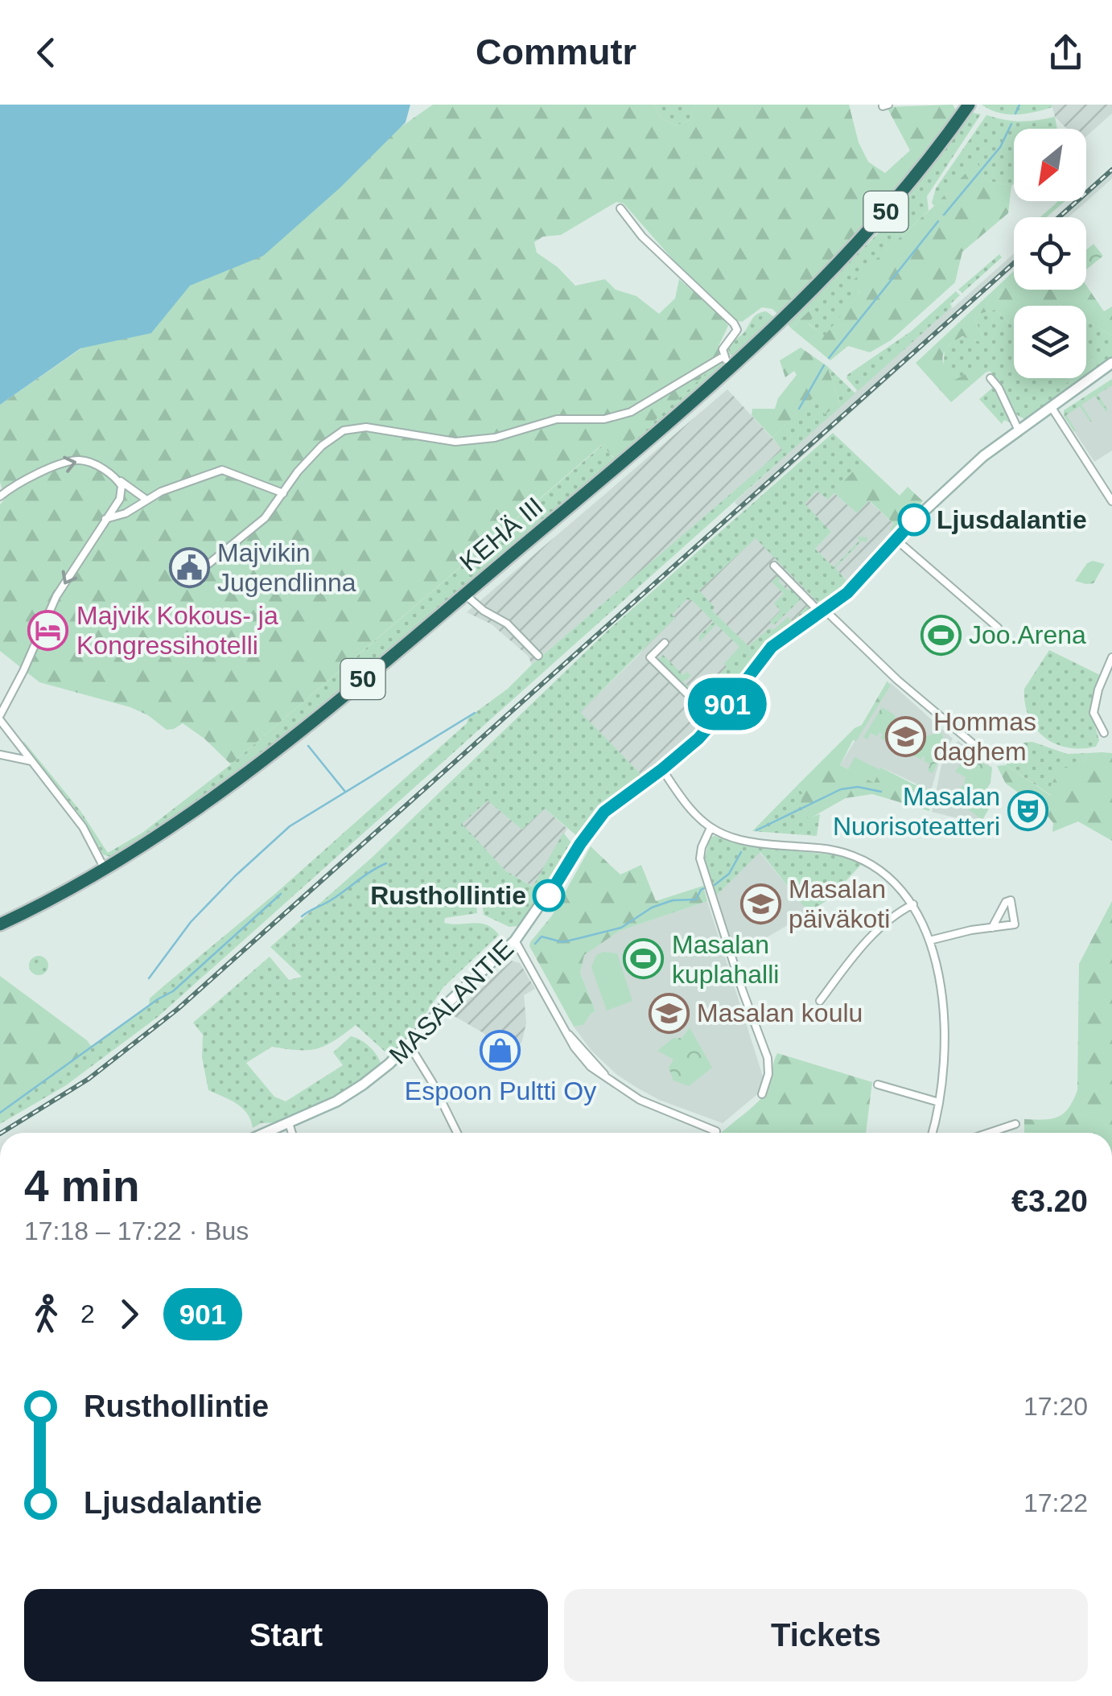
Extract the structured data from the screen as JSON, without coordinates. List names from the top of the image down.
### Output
{
  "streets": {
    "highway": ["50", "KEHÄ III"],
    "street": ["MASALANTIE"]
  },
  "places": {
    "other": ["Ljusdalantie", "Rusthollintie"],
    "public building": ["Majvikin Jugendlinna"],
    "hotel": ["Majvik Kokous- ja Kongressihotelli"],
    "sports": ["Joo.Arena", "Masalan kuplahalli"],
    "school or university": ["Hommas daghem", "Masalan päiväkoti", "Masalan koulu"],
    "theatre": ["Masalan Nuorisoteatteri"],
    "shop": ["Espoon Pultti Oy"]
  },
  "lines": ["bus line 901"],
  "north": "bottom left",
  "page": {
    "header": "Commutr",
    "on_map": "901",
    "heading": ["4 min", "17:18 – 17:22 · Bus", "€3.20"],
    "legs": ["2", "901"],
    "list": [
      {
        "name": "Rusthollintie",
        "value": "17:20"
      },
      {
        "name": "Ljusdalantie",
        "value": "17:22"
      }
    ],
    "buttons": ["Start", "Tickets"]
  }
}
